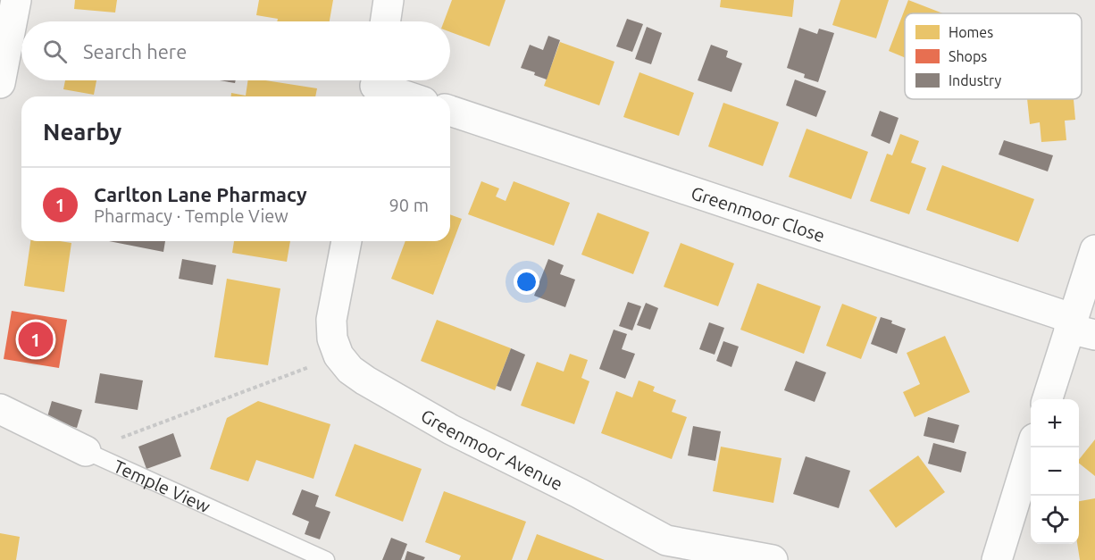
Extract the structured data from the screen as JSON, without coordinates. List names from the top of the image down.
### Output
{
  "streets": {
    "street": ["Greenmoor Close", "Greenmoor Avenue", "Temple View"]
  },
  "legend": ["Homes", "Shops", "Industry"],
  "page": {
    "search": "Search here",
    "heading": "Nearby",
    "list": [
      {
        "mark": "1",
        "name": "Carlton Lane Pharmacy",
        "note": "Pharmacy · Temple View",
        "value": "90 m"
      }
    ],
    "pins": "1",
    "map_buttons": ["+", "−"]
  }
}
